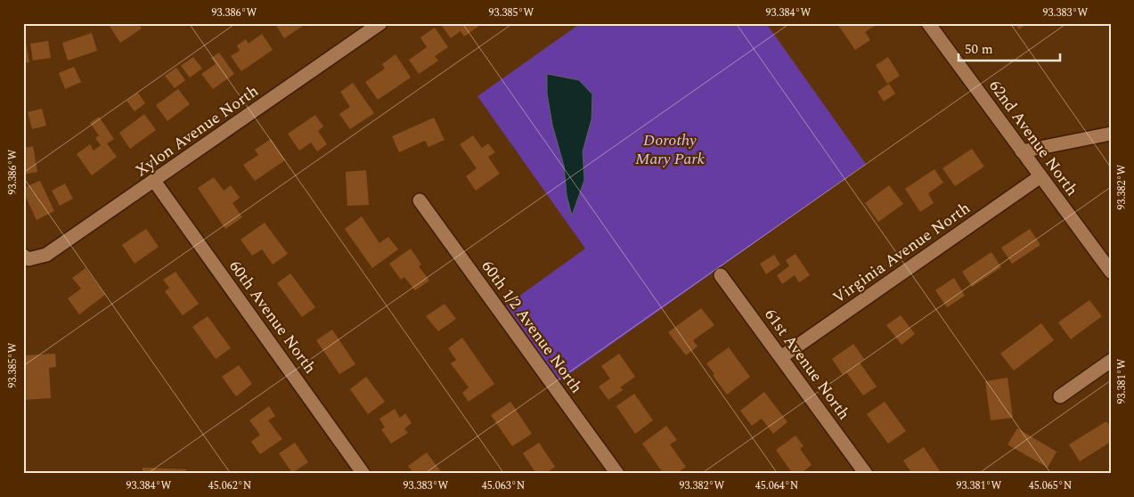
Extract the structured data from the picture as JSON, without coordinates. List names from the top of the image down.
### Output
{
  "streets": {
    "street": [
      "Xylon Avenue North",
      "62nd Avenue North",
      "Virginia Avenue North",
      "60th Avenue North",
      "60th 1/2 Avenue North",
      "61st Avenue North"
    ]
  },
  "crossings": [
    ["Xylon Avenue North", "60th Avenue North"],
    ["62nd Avenue North", "Virginia Avenue North"],
    ["Virginia Avenue North", "61st Avenue North"]
  ],
  "parks": ["Dorothy Mary Park"],
  "scale_bar": "50 m",
  "coordinates": [
    "93.386°W",
    "93.385°W",
    "93.384°W",
    "93.383°W",
    "93.382°W",
    "93.381°W",
    "45.062°N",
    "45.063°N",
    "45.064°N",
    "45.065°N"
  ]
}
